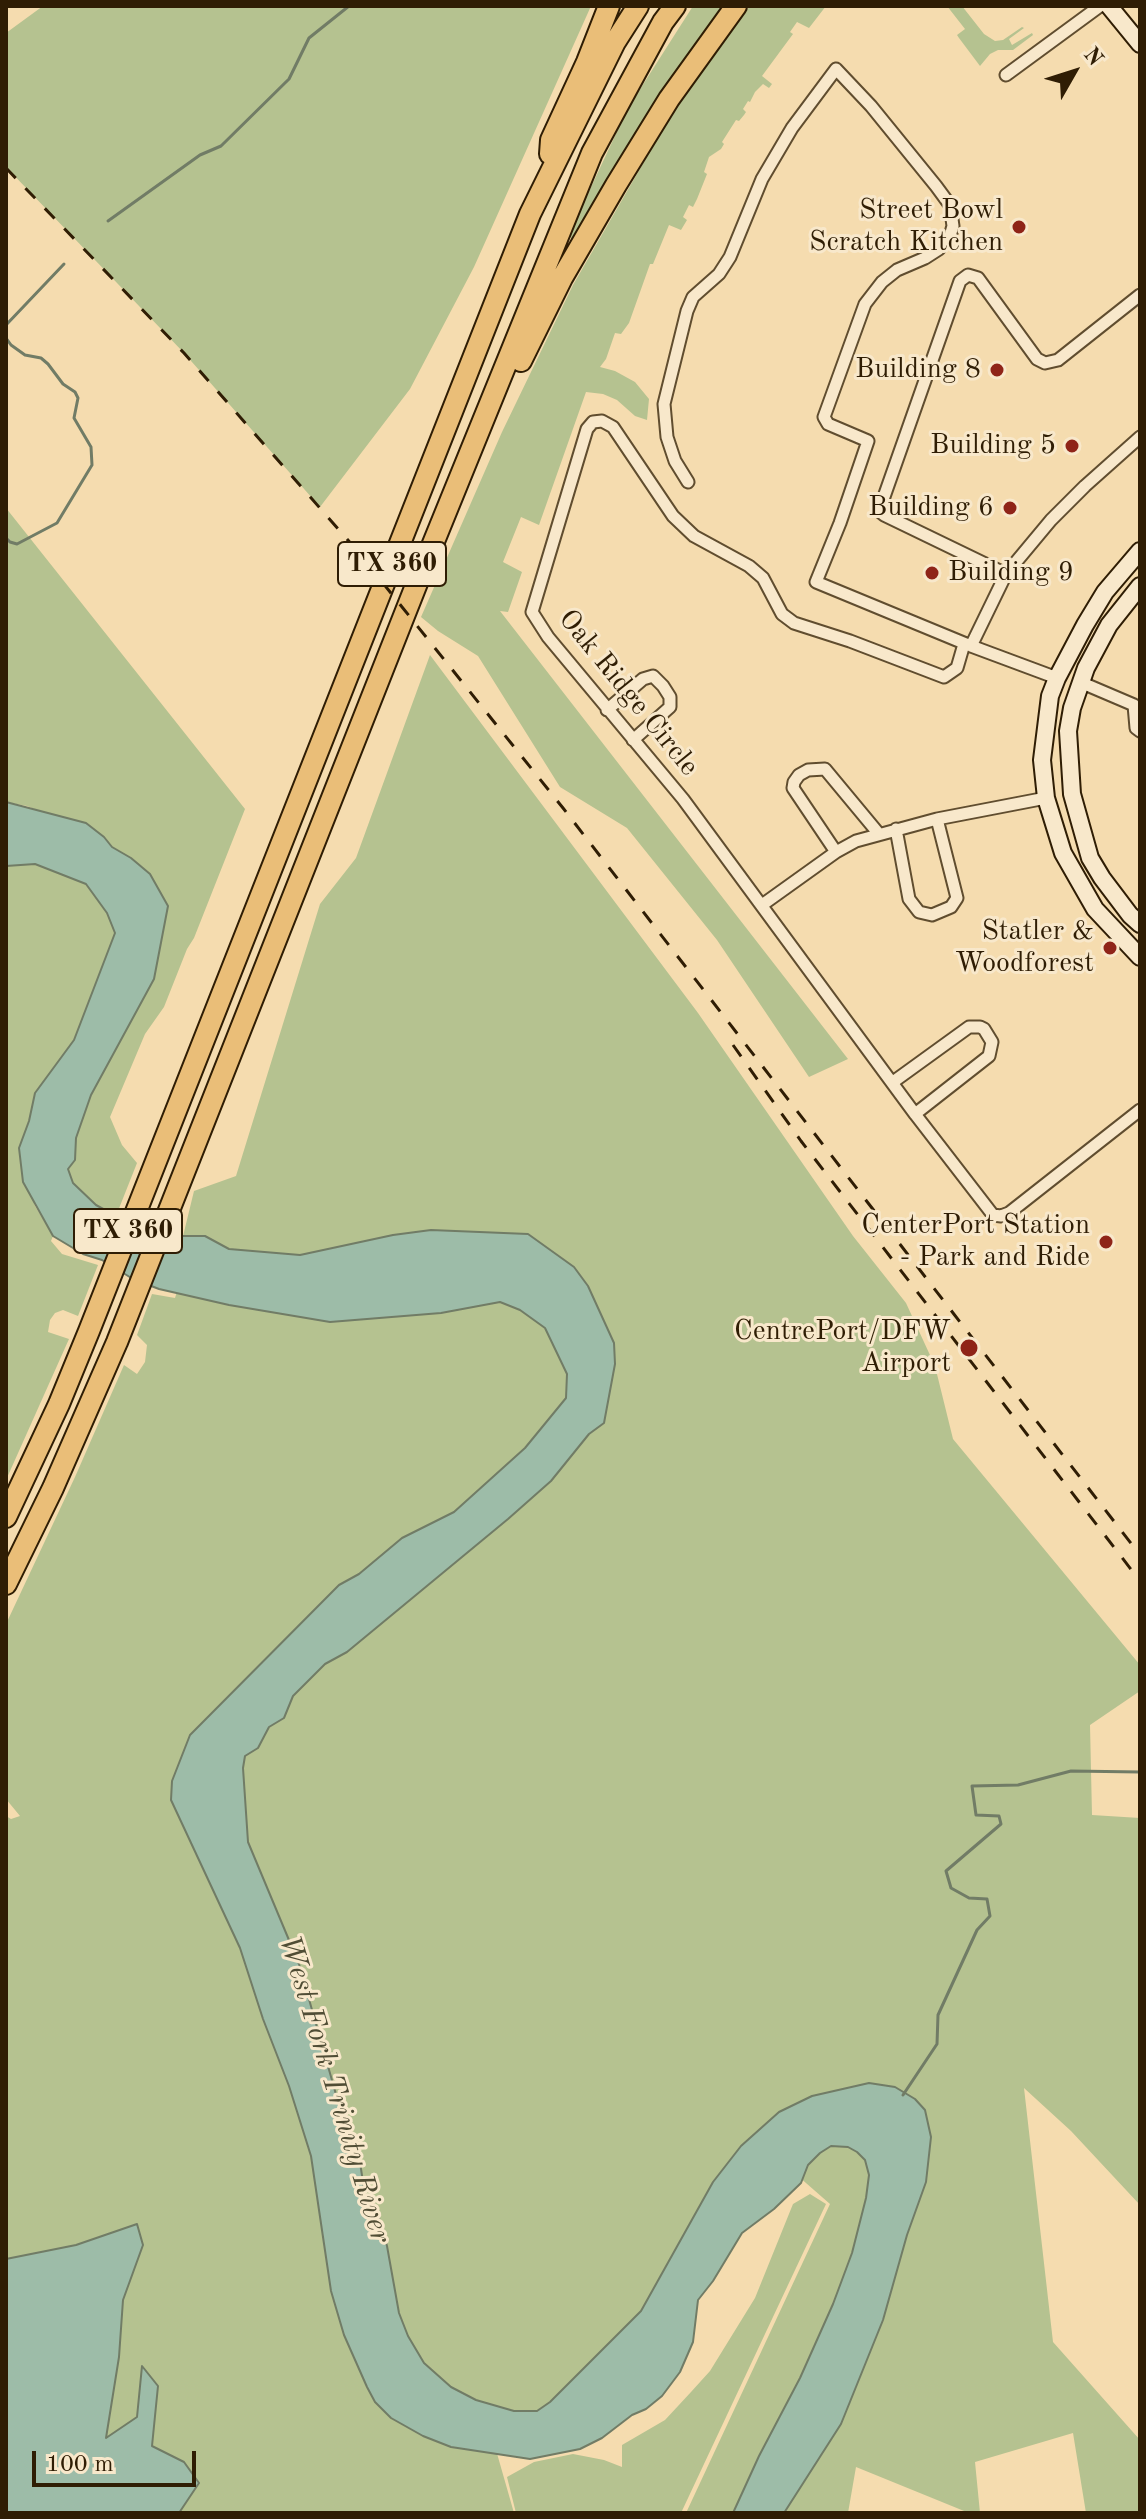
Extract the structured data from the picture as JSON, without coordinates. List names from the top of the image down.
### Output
{
  "streets": {
    "highway": ["TX 360"],
    "street": ["Oak Ridge Circle"]
  },
  "water": ["West Fork Trinity River"],
  "places": [
    "Street Bowl Scratch Kitchen",
    "Building 8",
    "Building 5",
    "Building 6",
    "Building 9",
    "Statler & Woodforest",
    "CenterPort Station - Park and Ride",
    "CentrePort/DFW Airport"
  ],
  "scale_bar": "100 m",
  "north": "top right"
}
